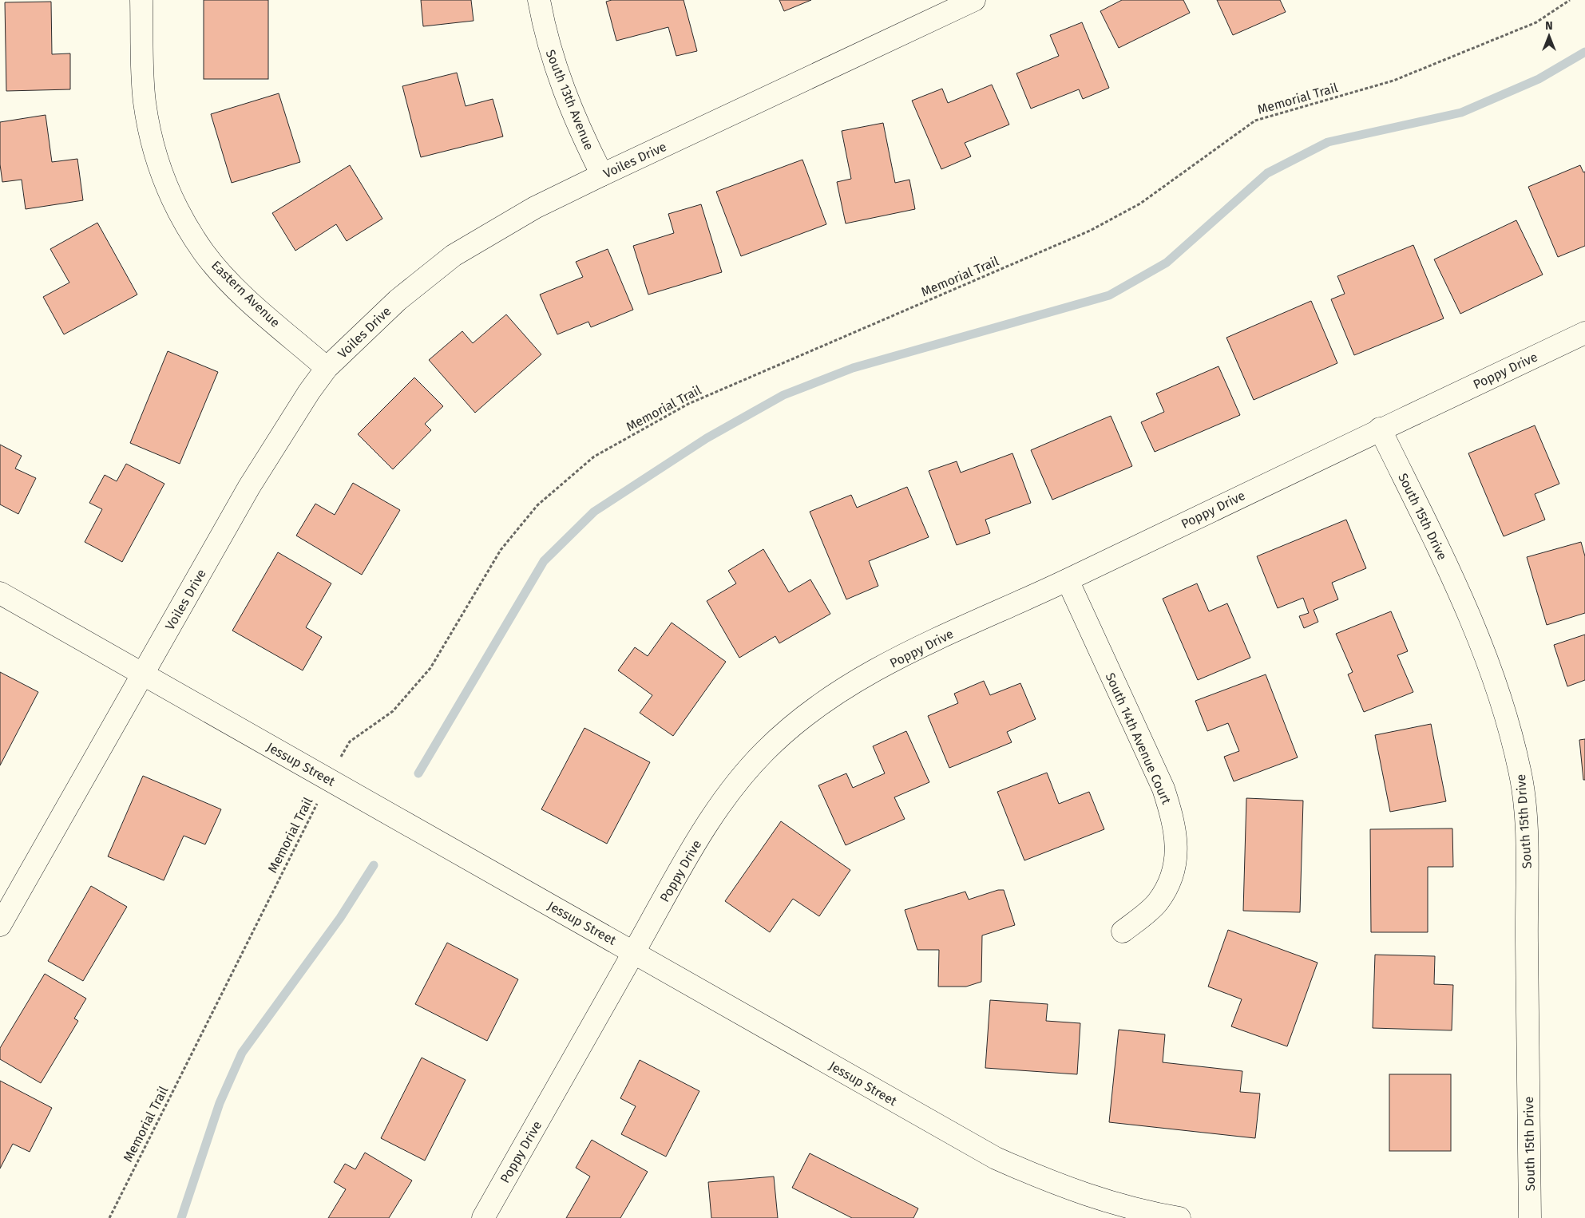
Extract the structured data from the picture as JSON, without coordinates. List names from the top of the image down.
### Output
{
  "streets": {
    "street": [
      "South 13th Avenue",
      "Voiles Drive",
      "Eastern Avenue",
      "Poppy Drive",
      "South 15th Drive",
      "South 14th Avenue Court",
      "Jessup Street"
    ],
    "path": ["Memorial Trail"]
  },
  "crossings": [
    ["Memorial Trail", "Jessup Street"],
    ["South 13th Avenue", "Voiles Drive"],
    ["Voiles Drive", "Eastern Avenue"],
    ["Voiles Drive", "Jessup Street"],
    ["Poppy Drive", "South 15th Drive"],
    ["Poppy Drive", "South 14th Avenue Court"],
    ["Poppy Drive", "Jessup Street"]
  ],
  "north": "top"
}
